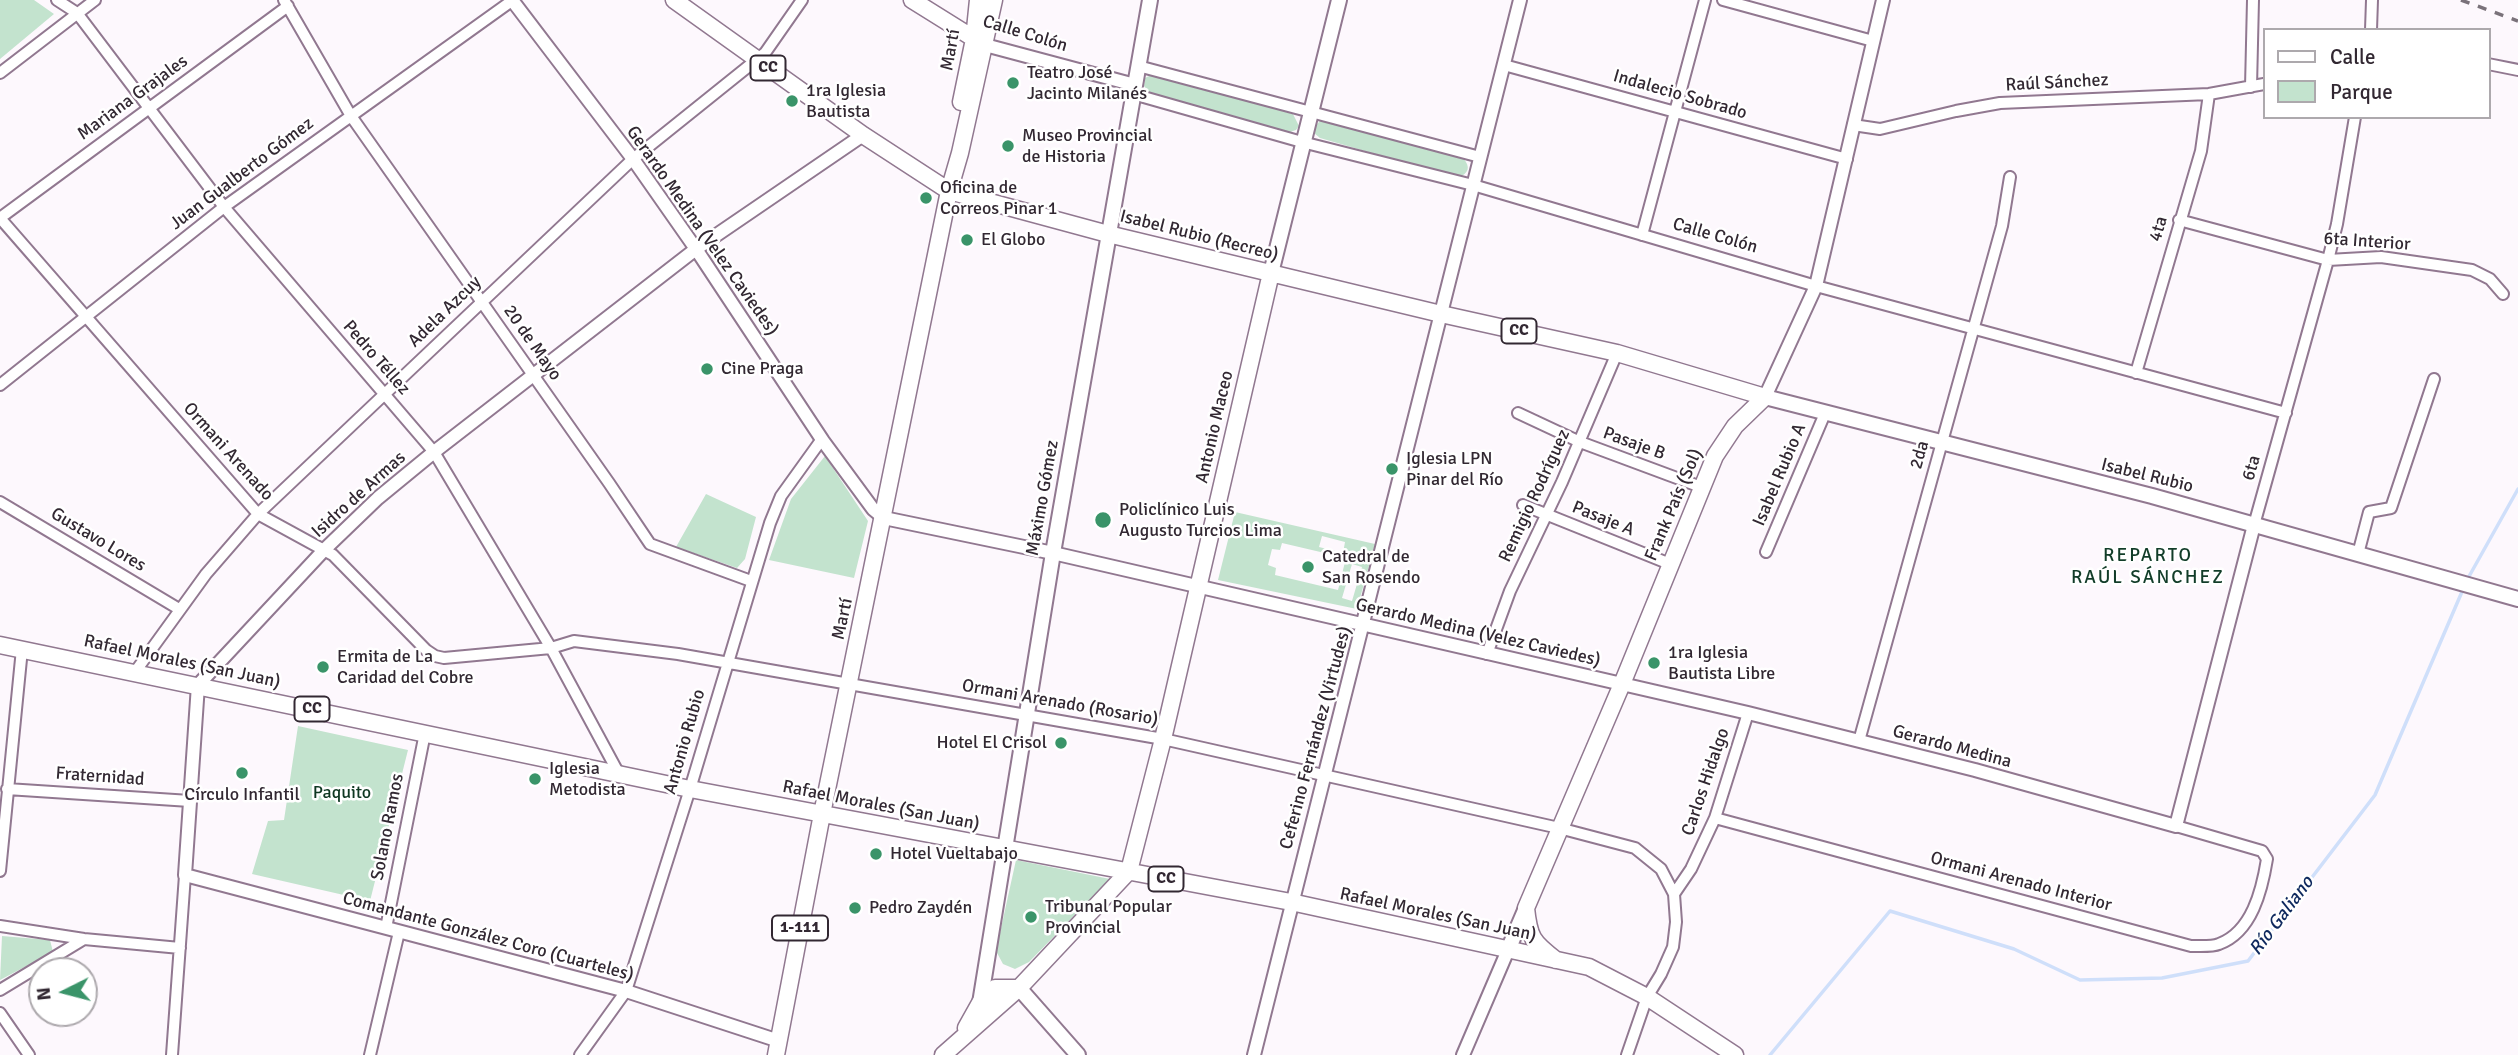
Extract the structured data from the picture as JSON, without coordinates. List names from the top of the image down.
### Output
{
  "streets": {
    "main road": [
      "Calle Colón",
      "Martí",
      "CC",
      "Isabel Rubio (Recreo)",
      "Antonio Maceo",
      "Isabel Rubio",
      "Máximo Gómez",
      "Frank País (Sol)",
      "Rafael Morales (San Juan)",
      "1-111"
    ],
    "street": [
      "Raúl Sánchez",
      "Indalecio Sobrado",
      "Mariana Grajales",
      "Juan Gualberto Gómez",
      "4ta",
      "Gerardo Medina (Velez Caviedes)",
      "6ta Interior",
      "Adela Azcuy",
      "20 de Mayo",
      "Pedro Téllez",
      "Pasaje B",
      "Ormani Arenado",
      "2da",
      "6ta",
      "Isabel Rubio A",
      "Isidro de Armas",
      "Remigio Rodríguez",
      "Pasaje A",
      "Gustavo Lores",
      "Ormani Arenado (Rosario)",
      "Ceferino Fernández (Virtudes)",
      "Antonio Rubio",
      "Gerardo Medina",
      "Fraternidad",
      "Carlos Hidalgo",
      "Solano Ramos",
      "Ormani Arenado Interior",
      "Comandante González Coro (Cuarteles)"
    ]
  },
  "crossings": [
    ["Calle Colón", "Martí"],
    ["Calle Colón", "4ta"],
    ["Calle Colón", "Antonio Maceo"],
    ["Calle Colón", "2da"],
    ["Calle Colón", "6ta"],
    ["Calle Colón", "Máximo Gómez"],
    ["Calle Colón", "Frank País (Sol)"],
    ["Calle Colón", "Ceferino Fernández (Virtudes)"],
    ["Martí", "Gerardo Medina (Velez Caviedes)"],
    ["Martí", "Isabel Rubio (Recreo)"],
    ["Martí", "Rafael Morales (San Juan)"],
    ["Martí", "Ormani Arenado (Rosario)"],
    ["Martí", "Comandante González Coro (Cuarteles)"],
    ["Raúl Sánchez", "4ta"],
    ["Raúl Sánchez", "Frank País (Sol)"],
    ["Indalecio Sobrado", "Frank País (Sol)"],
    ["Mariana Grajales", "20 de Mayo"],
    ["Mariana Grajales", "Pedro Téllez"],
    ["Mariana Grajales", "Ormani Arenado"],
    ["Juan Gualberto Gómez", "Gerardo Medina (Velez Caviedes)"],
    ["Juan Gualberto Gómez", "20 de Mayo"],
    ["Juan Gualberto Gómez", "Pedro Téllez"],
    ["Juan Gualberto Gómez", "Ormani Arenado"],
    ["4ta", "6ta Interior"],
    ["Gerardo Medina (Velez Caviedes)", "Adela Azcuy"],
    ["Gerardo Medina (Velez Caviedes)", "Antonio Maceo"],
    ["Gerardo Medina (Velez Caviedes)", "Isidro de Armas"],
    ["Gerardo Medina (Velez Caviedes)", "Remigio Rodríguez"],
    ["Gerardo Medina (Velez Caviedes)", "Máximo Gómez"],
    ["Gerardo Medina (Velez Caviedes)", "Frank País (Sol)"],
    ["Gerardo Medina (Velez Caviedes)", "Ceferino Fernández (Virtudes)"],
    ["Gerardo Medina (Velez Caviedes)", "Antonio Rubio"],
    ["Gerardo Medina (Velez Caviedes)", "Gerardo Medina"],
    ["Isabel Rubio (Recreo)", "Adela Azcuy"],
    ["Isabel Rubio (Recreo)", "Antonio Maceo"],
    ["Isabel Rubio (Recreo)", "Isabel Rubio"],
    ["Isabel Rubio (Recreo)", "Isidro de Armas"],
    ["Isabel Rubio (Recreo)", "Remigio Rodríguez"],
    ["Isabel Rubio (Recreo)", "Máximo Gómez"],
    ["Isabel Rubio (Recreo)", "Frank País (Sol)"],
    ["Isabel Rubio (Recreo)", "Ceferino Fernández (Virtudes)"],
    ["6ta Interior", "6ta"],
    ["Adela Azcuy", "20 de Mayo"],
    ["Adela Azcuy", "Pedro Téllez"],
    ["Adela Azcuy", "Ormani Arenado"],
    ["Adela Azcuy", "Gustavo Lores"],
    ["Adela Azcuy", "Rafael Morales (San Juan)"],
    ["20 de Mayo", "Isidro de Armas"],
    ["20 de Mayo", "Antonio Rubio"],
    ["Pedro Téllez", "Ormani Arenado"],
    ["Pedro Téllez", "Isidro de Armas"],
    ["Pedro Téllez", "Rafael Morales (San Juan)"],
    ["Pedro Téllez", "Ormani Arenado (Rosario)"],
    ["Antonio Maceo", "Máximo Gómez"],
    ["Antonio Maceo", "Rafael Morales (San Juan)"],
    ["Antonio Maceo", "Ormani Arenado (Rosario)"],
    ["Pasaje B", "Remigio Rodríguez"],
    ["Pasaje B", "Frank País (Sol)"],
    ["Ormani Arenado", "Isidro de Armas"],
    ["Ormani Arenado", "Ormani Arenado (Rosario)"],
    ["2da", "Isabel Rubio"],
    ["2da", "Gerardo Medina"],
    ["6ta", "Isabel Rubio"],
    ["6ta", "Gerardo Medina"],
    ["Isabel Rubio A", "Isabel Rubio"],
    ["Isabel Rubio", "Frank País (Sol)"],
    ["Isidro de Armas", "Rafael Morales (San Juan)"],
    ["Remigio Rodríguez", "Pasaje A"],
    ["Máximo Gómez", "Rafael Morales (San Juan)"],
    ["Máximo Gómez", "Ormani Arenado (Rosario)"],
    ["Frank País (Sol)", "Pasaje A"],
    ["Frank País (Sol)", "Rafael Morales (San Juan)"],
    ["Frank País (Sol)", "Ormani Arenado (Rosario)"],
    ["Frank País (Sol)", "Gerardo Medina"],
    ["Frank País (Sol)", "Carlos Hidalgo"],
    ["Rafael Morales (San Juan)", "Ormani Arenado (Rosario)"],
    ["Rafael Morales (San Juan)", "Ceferino Fernández (Virtudes)"],
    ["Rafael Morales (San Juan)", "Antonio Rubio"],
    ["Rafael Morales (San Juan)", "Carlos Hidalgo"],
    ["Rafael Morales (San Juan)", "Solano Ramos"],
    ["Ormani Arenado (Rosario)", "Ceferino Fernández (Virtudes)"],
    ["Ormani Arenado (Rosario)", "Antonio Rubio"],
    ["Ormani Arenado (Rosario)", "Carlos Hidalgo"],
    ["Antonio Rubio", "Comandante González Coro (Cuarteles)"],
    ["Gerardo Medina", "Carlos Hidalgo"],
    ["Gerardo Medina", "Ormani Arenado Interior"],
    ["Carlos Hidalgo", "Ormani Arenado Interior"],
    ["Solano Ramos", "Comandante González Coro (Cuarteles)"]
  ],
  "districts": ["REPARTO RAÚL SÁNCHEZ"],
  "water": ["Río Galiano"],
  "parks": ["Paquito"],
  "places": [
    "Teatro José Jacinto Milanés",
    "1ra Iglesia Bautista",
    "Museo Provincial de Historia",
    "Oficina de Correos Pinar 1",
    "El Globo",
    "Cine Praga",
    "Iglesia LPN Pinar del Río",
    "Policlínico Luis Augusto Turcios Lima",
    "Catedral de San Rosendo",
    "1ra Iglesia Bautista Libre",
    "Ermita de La Caridad del Cobre",
    "Hotel El Crisol",
    "Círculo Infantil",
    "Iglesia Metodista",
    "Hotel Vueltabajo",
    "Pedro Zaydén",
    "Tribunal Popular Provincial"
  ],
  "legend": ["Calle", "Parque"],
  "north": "left"
}
